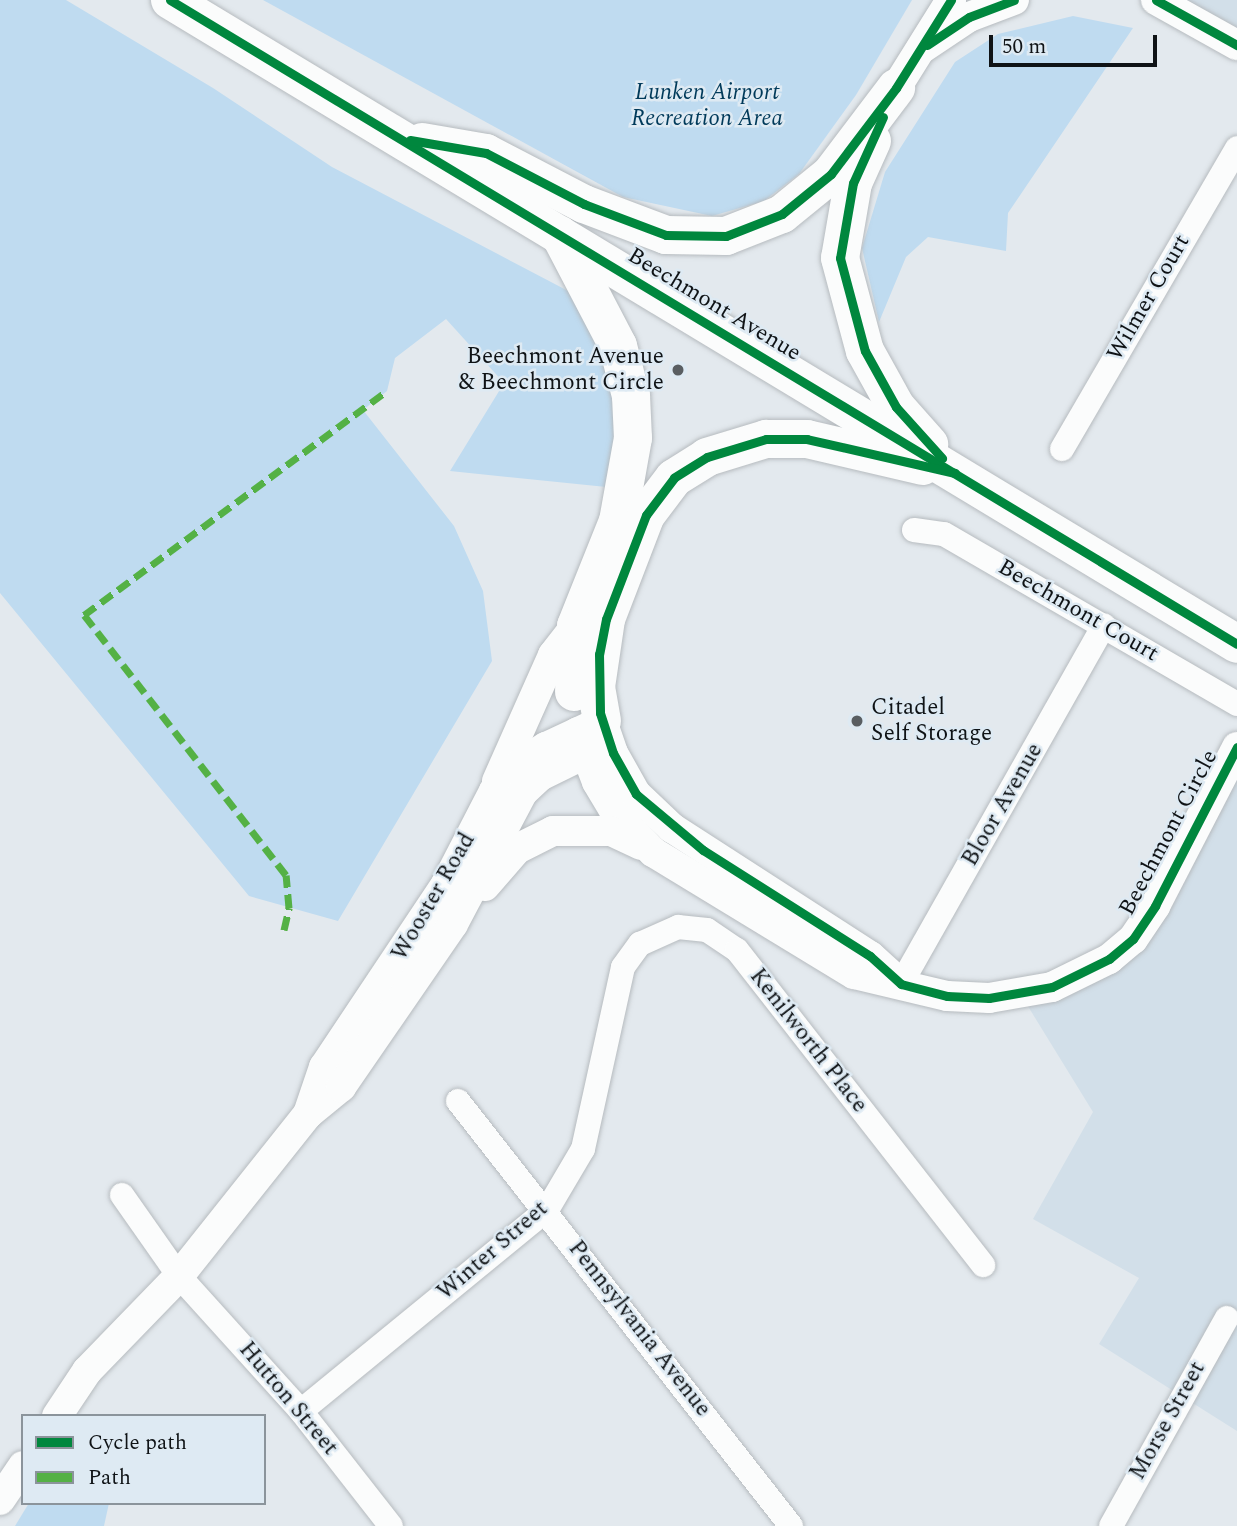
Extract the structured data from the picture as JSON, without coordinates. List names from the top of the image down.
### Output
{
  "streets": {
    "highway": ["Beechmont Avenue"],
    "street": [
      "Wilmer Court",
      "Beechmont Court",
      "Bloor Avenue",
      "Beechmont Circle",
      "Wooster Road",
      "Kenilworth Place",
      "Winter Street",
      "Pennsylvania Avenue",
      "Hutton Street",
      "Morse Street"
    ]
  },
  "crossings": [
    ["Beechmont Court", "Bloor Avenue"],
    ["Bloor Avenue", "Beechmont Circle"],
    ["Beechmont Circle", "Wooster Road"],
    ["Wooster Road", "Hutton Street"],
    ["Kenilworth Place", "Winter Street"],
    ["Winter Street", "Pennsylvania Avenue"],
    ["Winter Street", "Hutton Street"]
  ],
  "parks": ["Lunken Airport Recreation Area"],
  "places": ["Beechmont Avenue & Beechmont Circle", "Citadel Self Storage"],
  "legend": ["Cycle path", "Path"],
  "scale_bar": "50 m"
}
